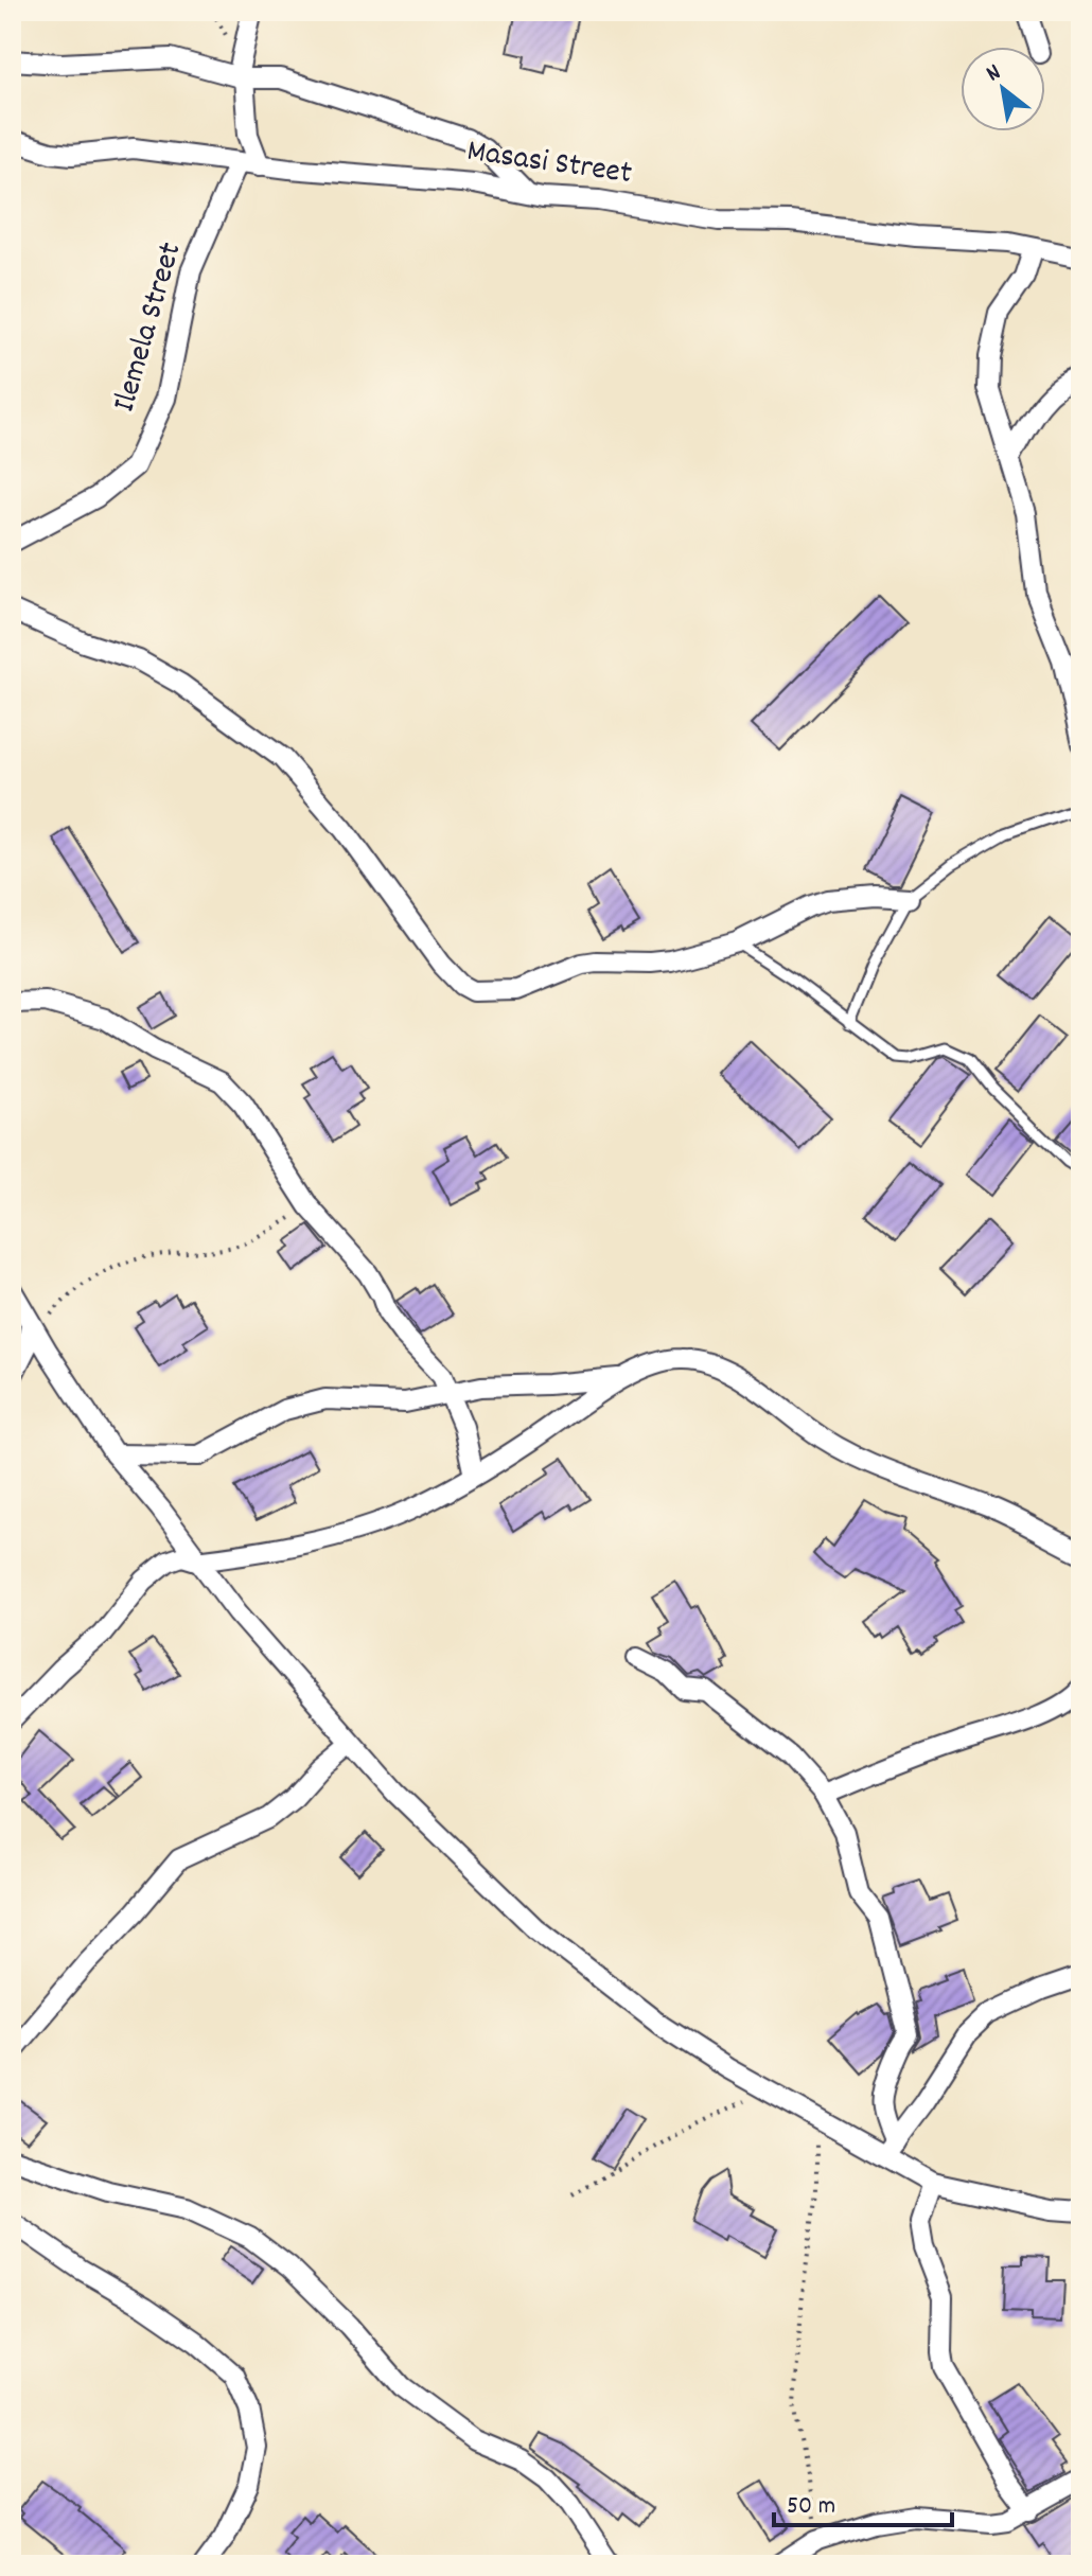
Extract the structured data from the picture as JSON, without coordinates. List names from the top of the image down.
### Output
{
  "streets": {
    "street": ["Masasi Street", "Ilemela Street"]
  },
  "crossings": [
    ["Masasi Street", "Ilemela Street"]
  ],
  "scale_bar": "50 m",
  "north": "top left"
}
